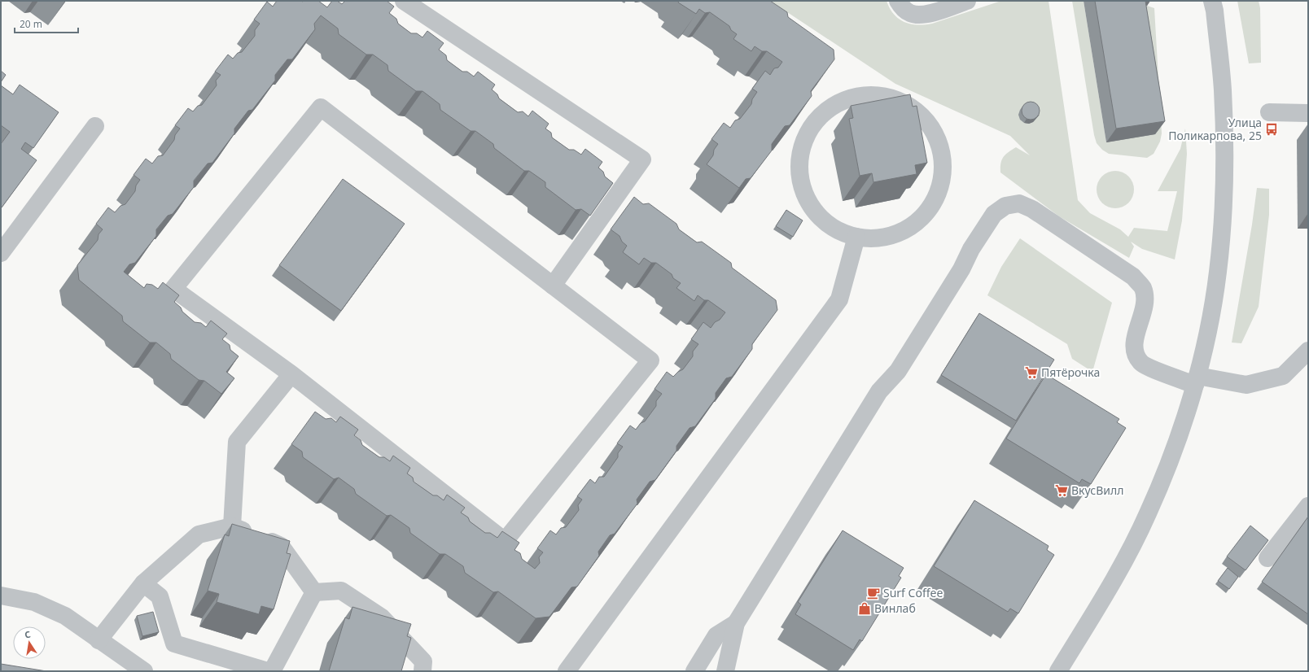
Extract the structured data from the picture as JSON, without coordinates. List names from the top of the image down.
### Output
{
  "places": {
    "bus stop": ["Улица Поликарпова, 25"],
    "supermarket": ["Пятёрочка", "ВкусВилл"],
    "cafe": ["Surf Coffee"],
    "shop": ["Винлаб"]
  },
  "scale_bar": "20 m",
  "north": "top"
}
